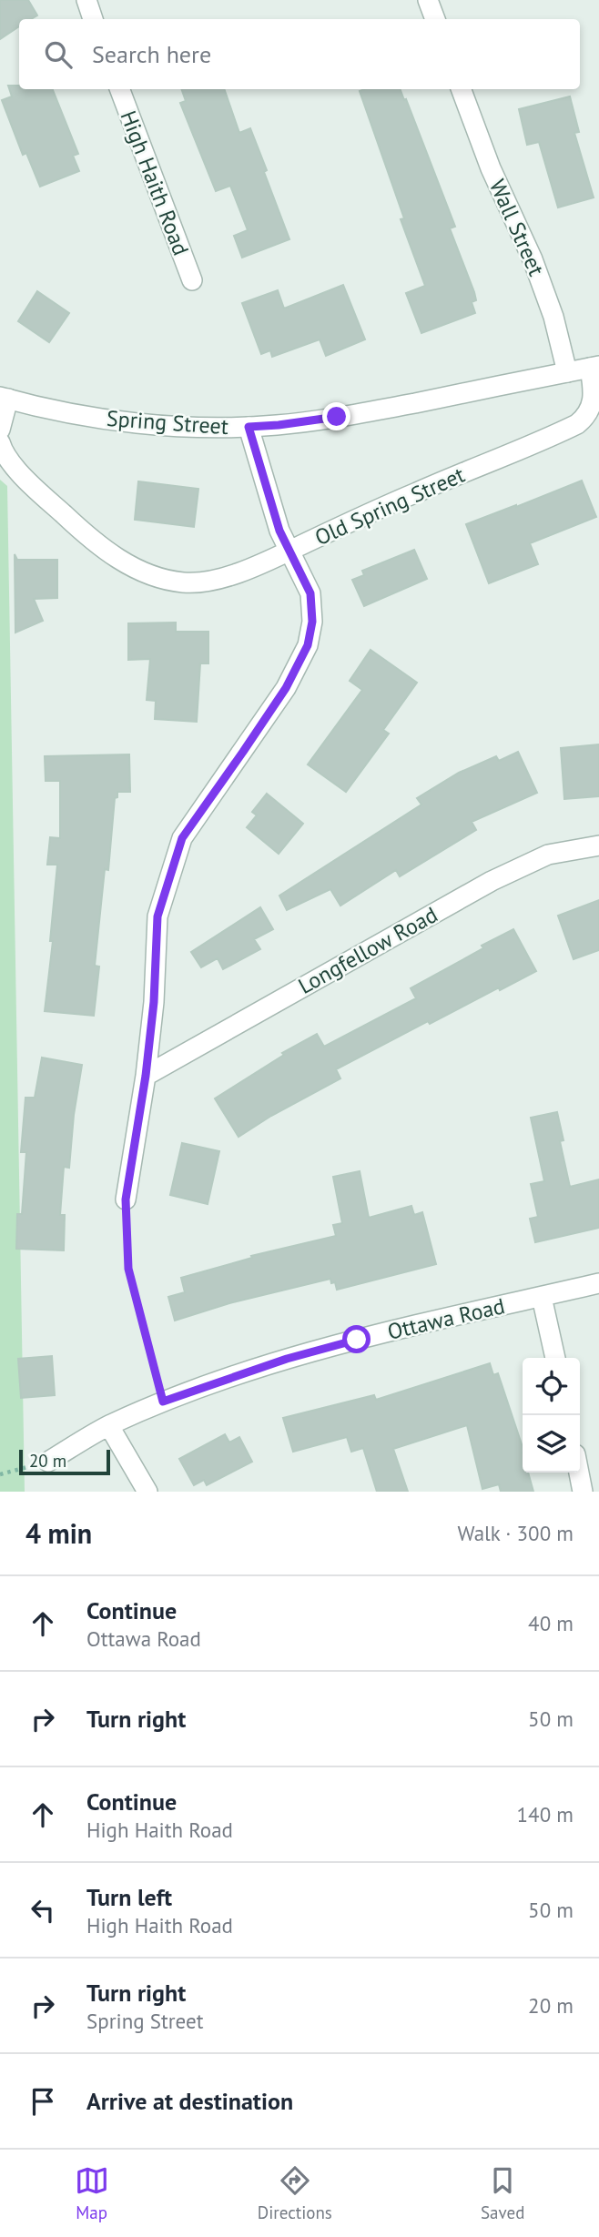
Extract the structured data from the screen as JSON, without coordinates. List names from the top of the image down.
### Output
{
  "streets": {
    "street": [
      "High Haith Road",
      "Wall Street",
      "Spring Street",
      "Old Spring Street",
      "Longfellow Road",
      "Ottawa Road"
    ]
  },
  "crossings": [
    ["Wall Street", "Spring Street"],
    ["Spring Street", "Old Spring Street"]
  ],
  "scale_bar": "20 m",
  "page": {
    "search": "Search here",
    "scale": "20 m",
    "heading": ["4 min", "Walk · 300 m"],
    "list": [
      ["Continue", "Ottawa Road", "40 m"],
      ["Turn right", "50 m"],
      ["Continue", "High Haith Road", "140 m"],
      ["Turn left", "High Haith Road", "50 m"],
      ["Turn right", "Spring Street", "20 m"],
      "Arrive at destination"
    ],
    "nav": ["Map", "Directions", "Saved"]
  }
}
